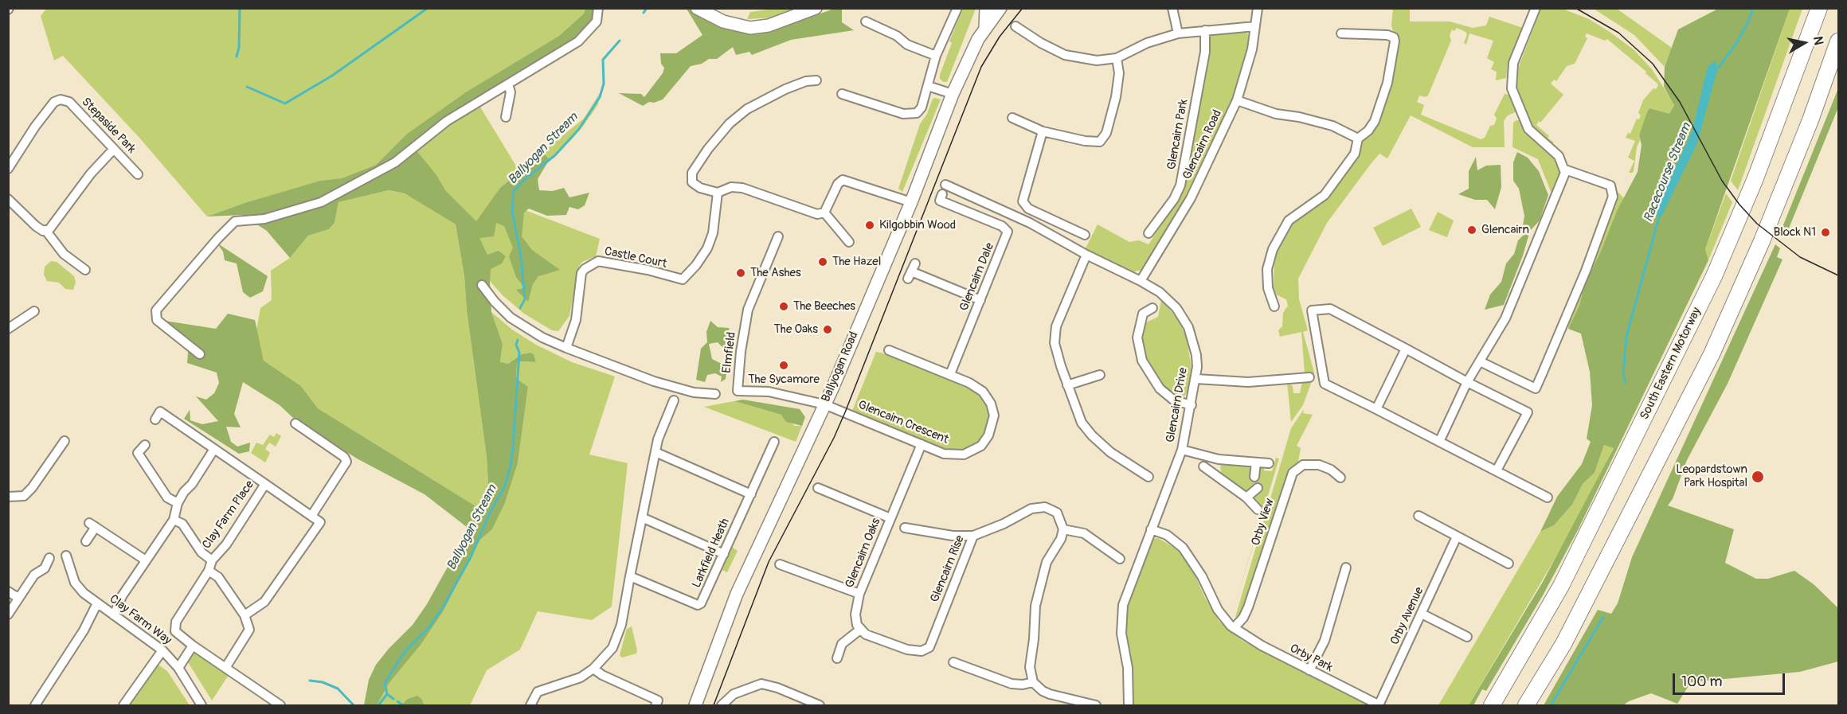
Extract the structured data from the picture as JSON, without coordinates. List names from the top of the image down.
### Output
{
  "streets": {
    "highway": ["South Eastern Motorway"],
    "street": [
      "Stepaside Park",
      "Glencairn Park",
      "Glencairn Road",
      "Castle Court",
      "Glencairn Dale",
      "Elmfield",
      "Ballyogan Road",
      "Glencairn Drive",
      "Glencairn Crescent",
      "Clay Farm Place",
      "Orby View",
      "Larkfield Heath",
      "Glencairn Oaks",
      "Glencairn Rise",
      "Orby Avenue",
      "Clay Farm Way",
      "Orby Park"
    ]
  },
  "crossings": [
    ["Glencairn Road", "Glencairn Drive"],
    ["Glencairn Dale", "Glencairn Crescent"],
    ["Elmfield", "Ballyogan Road"],
    ["Elmfield", "Glencairn Crescent"],
    ["Ballyogan Road", "Glencairn Crescent"],
    ["Glencairn Drive", "Orby Park"],
    ["Glencairn Crescent", "Glencairn Oaks"],
    ["Orby View", "Orby Park"],
    ["Glencairn Oaks", "Glencairn Rise"],
    ["Orby Avenue", "Orby Park"]
  ],
  "water": ["Ballyogan Stream", "Racecourse Stream"],
  "places": [
    "Kilgobbin Wood",
    "Glencairn",
    "Block N1",
    "The Hazel",
    "The Ashes",
    "The Beeches",
    "The Oaks",
    "The Sycamore",
    "Leopardstown Park Hospital"
  ],
  "scale_bar": "100 m",
  "north": "right"
}
